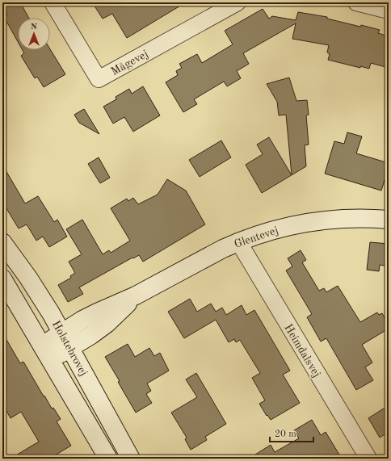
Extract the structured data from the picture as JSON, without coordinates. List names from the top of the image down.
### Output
{
  "streets": {
    "main road": ["Glentevej", "Holstebrovej"],
    "street": ["Mågevej", "Heimdalsvej"]
  },
  "crossings": [
    ["Glentevej", "Holstebrovej"],
    ["Glentevej", "Heimdalsvej"]
  ],
  "scale_bar": "20 m",
  "north": "top"
}
